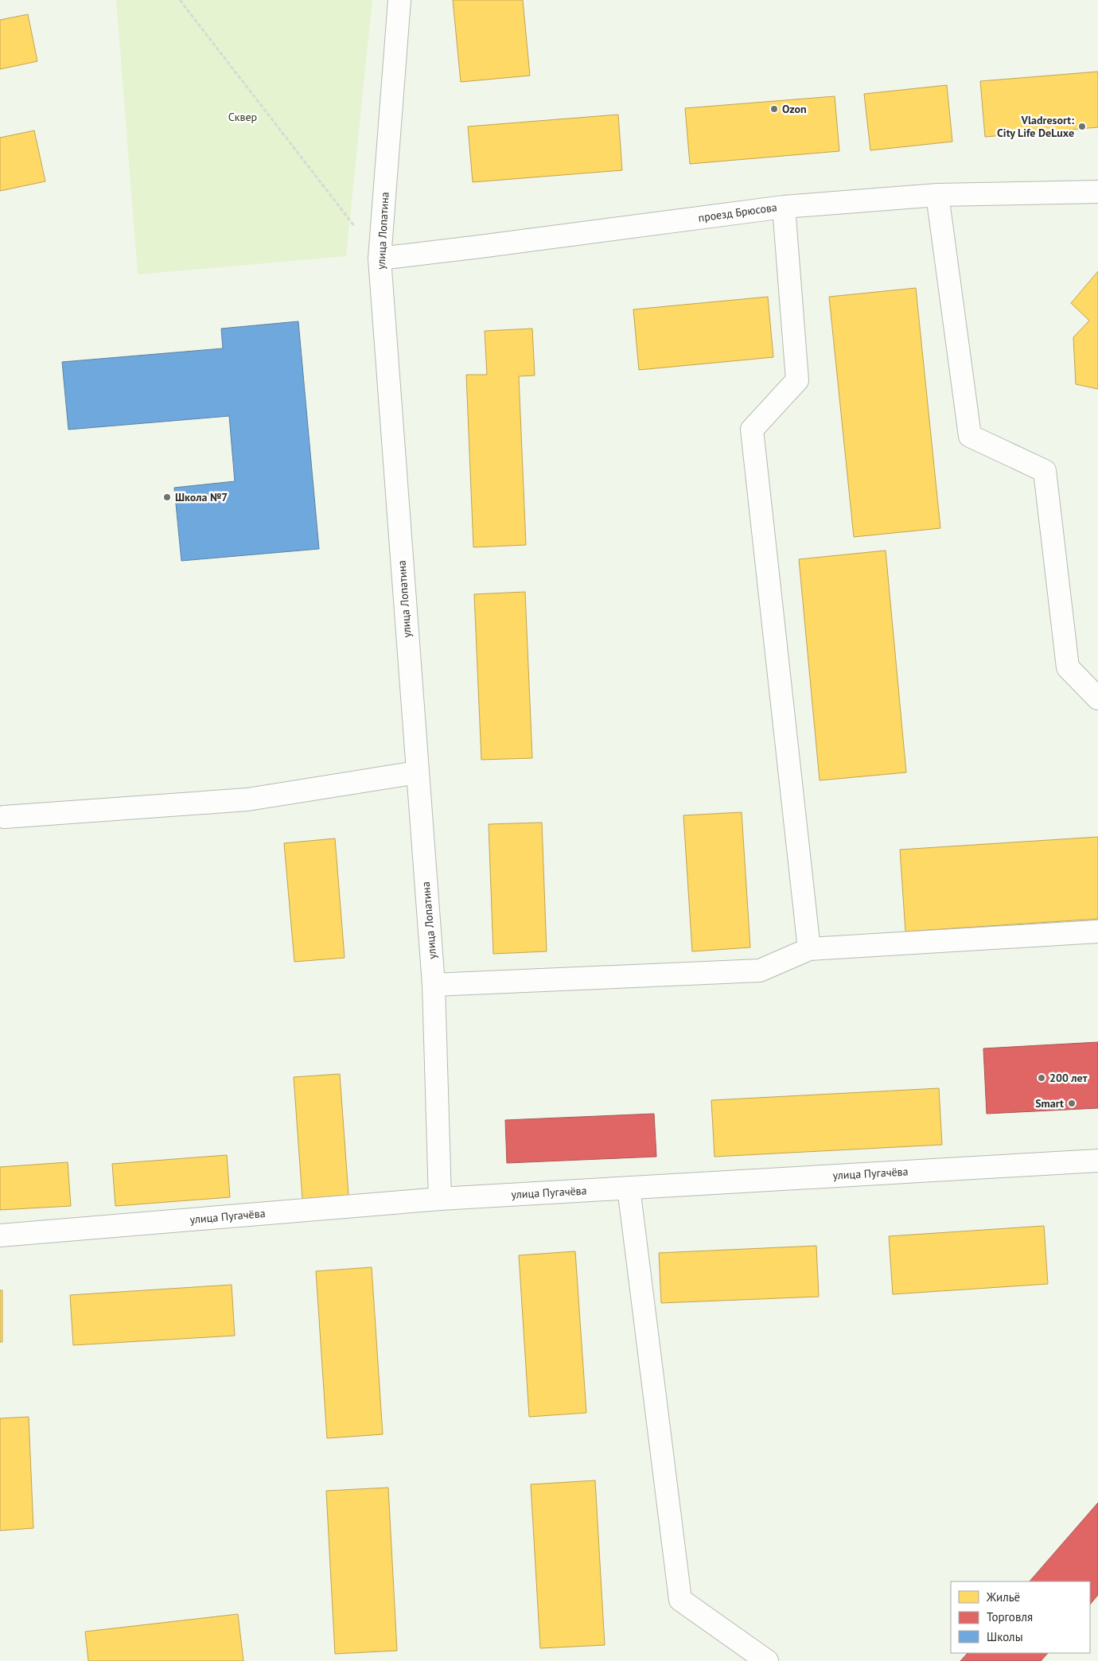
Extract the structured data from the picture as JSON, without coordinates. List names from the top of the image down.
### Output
{
  "streets": {
    "street": ["проезд Брюсова", "улица Лопатина", "улица Пугачёва"]
  },
  "crossings": [
    ["проезд Брюсова", "улица Лопатина"],
    ["улица Лопатина", "улица Пугачёва"]
  ],
  "parks": ["Сквер"],
  "places": [
    "Ozon",
    "Vladresort: City Life DeLuxe",
    "Школа №7",
    "200 лет",
    "Smart"
  ],
  "legend": ["Жильё", "Торговля", "Школы"]
}
